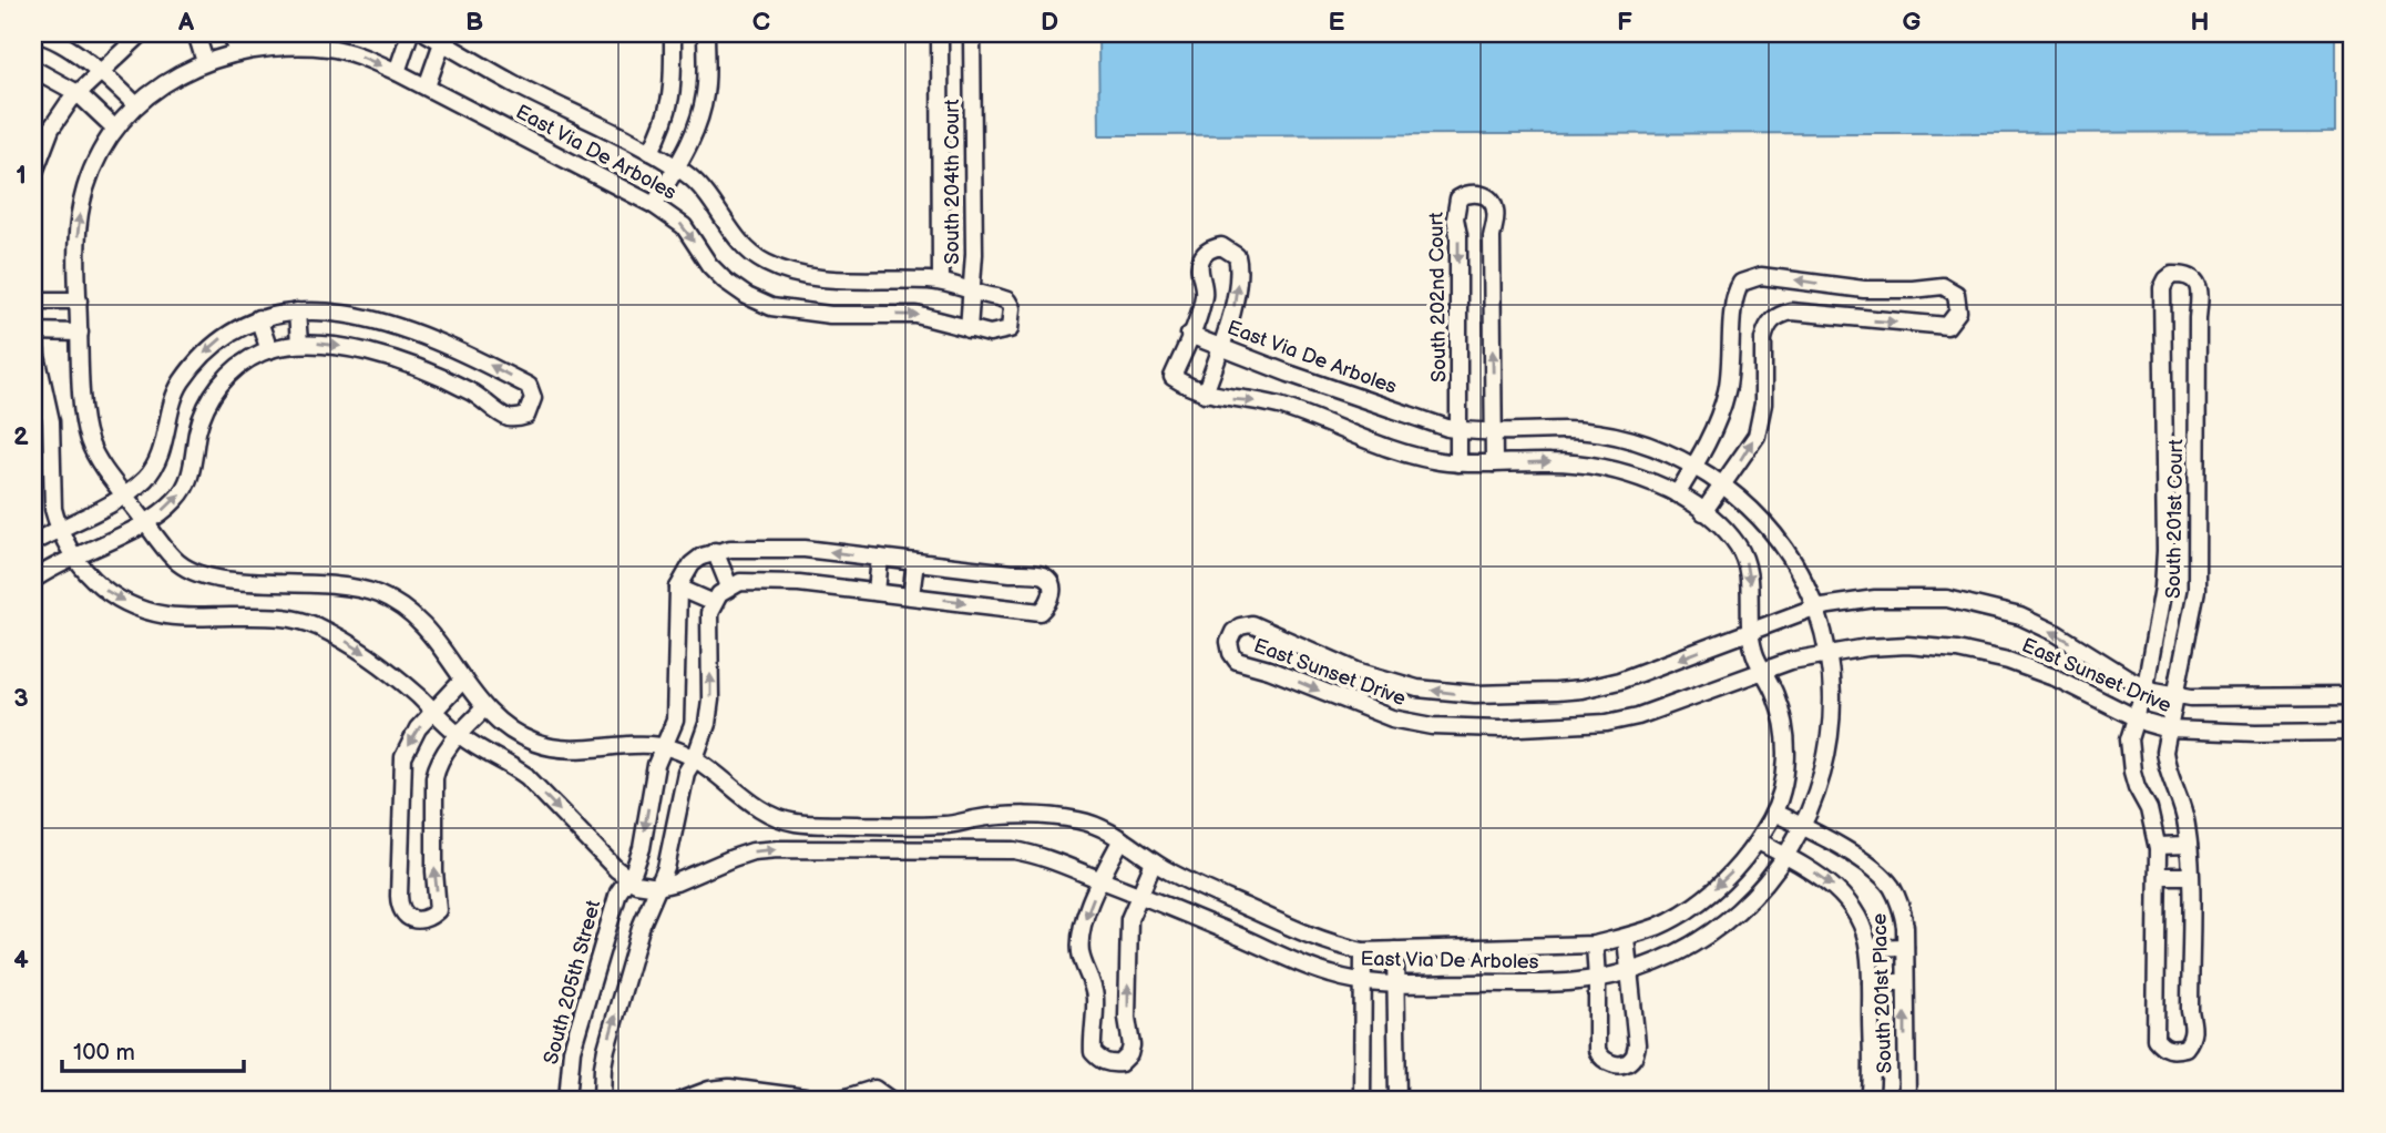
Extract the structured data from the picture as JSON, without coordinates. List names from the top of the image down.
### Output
{
  "streets": {
    "street": [
      "East Via De Arboles",
      "South 204th Court",
      "South 202nd Court",
      "South 201st Court",
      "East Sunset Drive",
      "South 205th Street",
      "South 201st Place"
    ]
  },
  "crossings": [
    ["East Via De Arboles", "South 204th Court"],
    ["East Via De Arboles", "South 202nd Court"],
    ["East Via De Arboles", "East Sunset Drive"],
    ["East Via De Arboles", "South 205th Street"],
    ["East Via De Arboles", "South 201st Place"],
    ["South 201st Court", "East Sunset Drive"]
  ],
  "scale_bar": "100 m",
  "grid": {
    "columns": [
      "A",
      "B",
      "C",
      "D",
      "E",
      "F",
      "G",
      "H"
    ],
    "rows": [
      "1",
      "2",
      "3",
      "4"
    ]
  }
}
